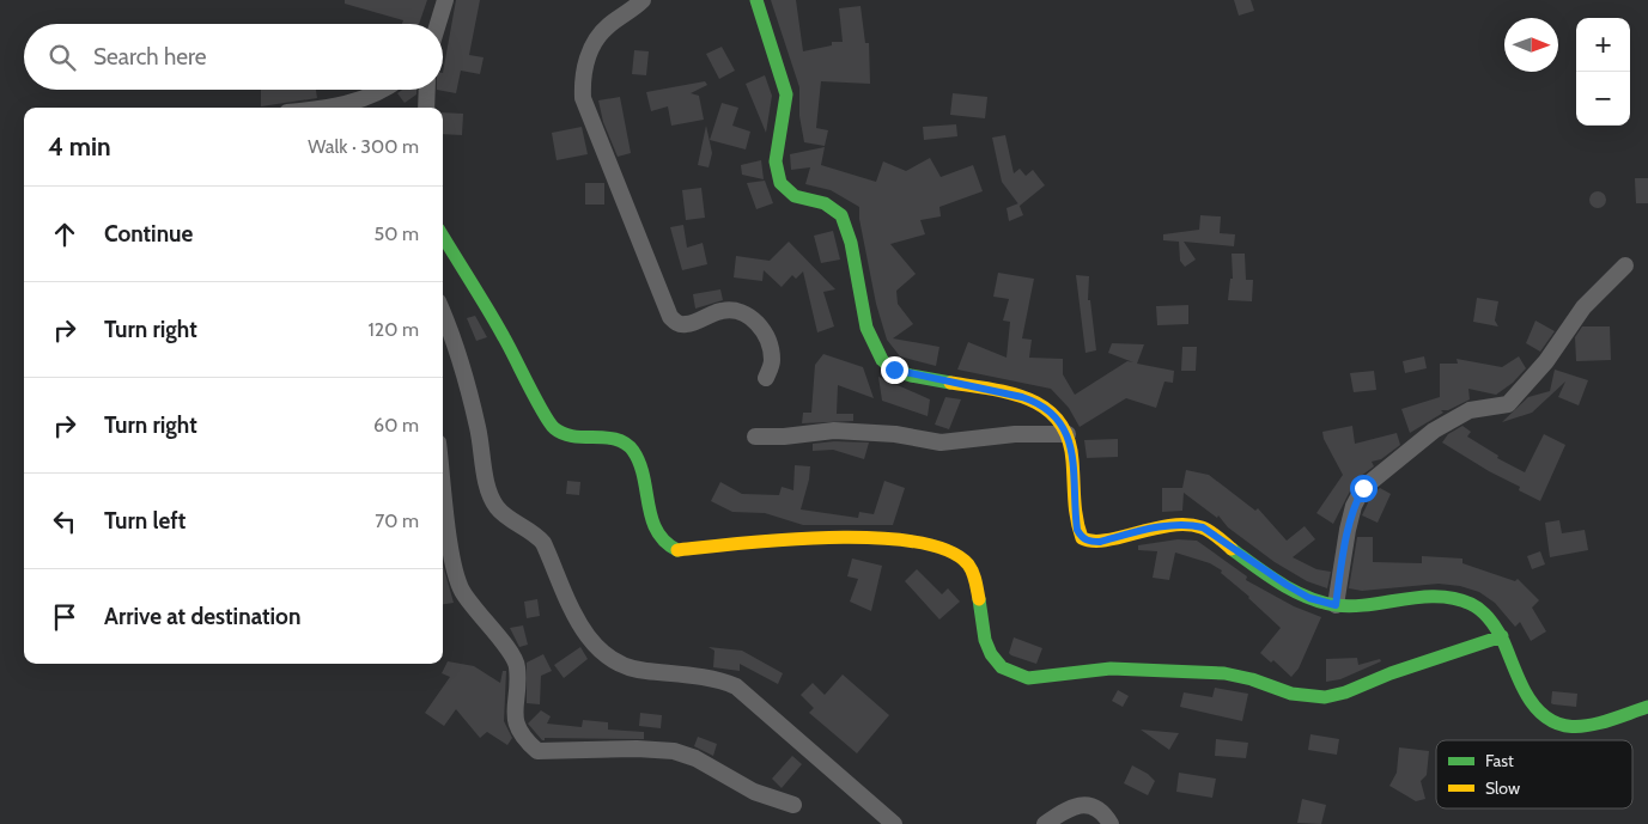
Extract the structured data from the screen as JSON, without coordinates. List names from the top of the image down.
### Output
{
  "legend": ["Fast", "Slow"],
  "north": "right",
  "page": {
    "map_buttons": ["+", "−"],
    "search": "Search here",
    "heading": ["4 min", "Walk · 300 m"],
    "list": [
      ["Continue", "50 m"],
      ["Turn right", "120 m"],
      ["Turn right", "60 m"],
      ["Turn left", "70 m"],
      "Arrive at destination"
    ]
  }
}
